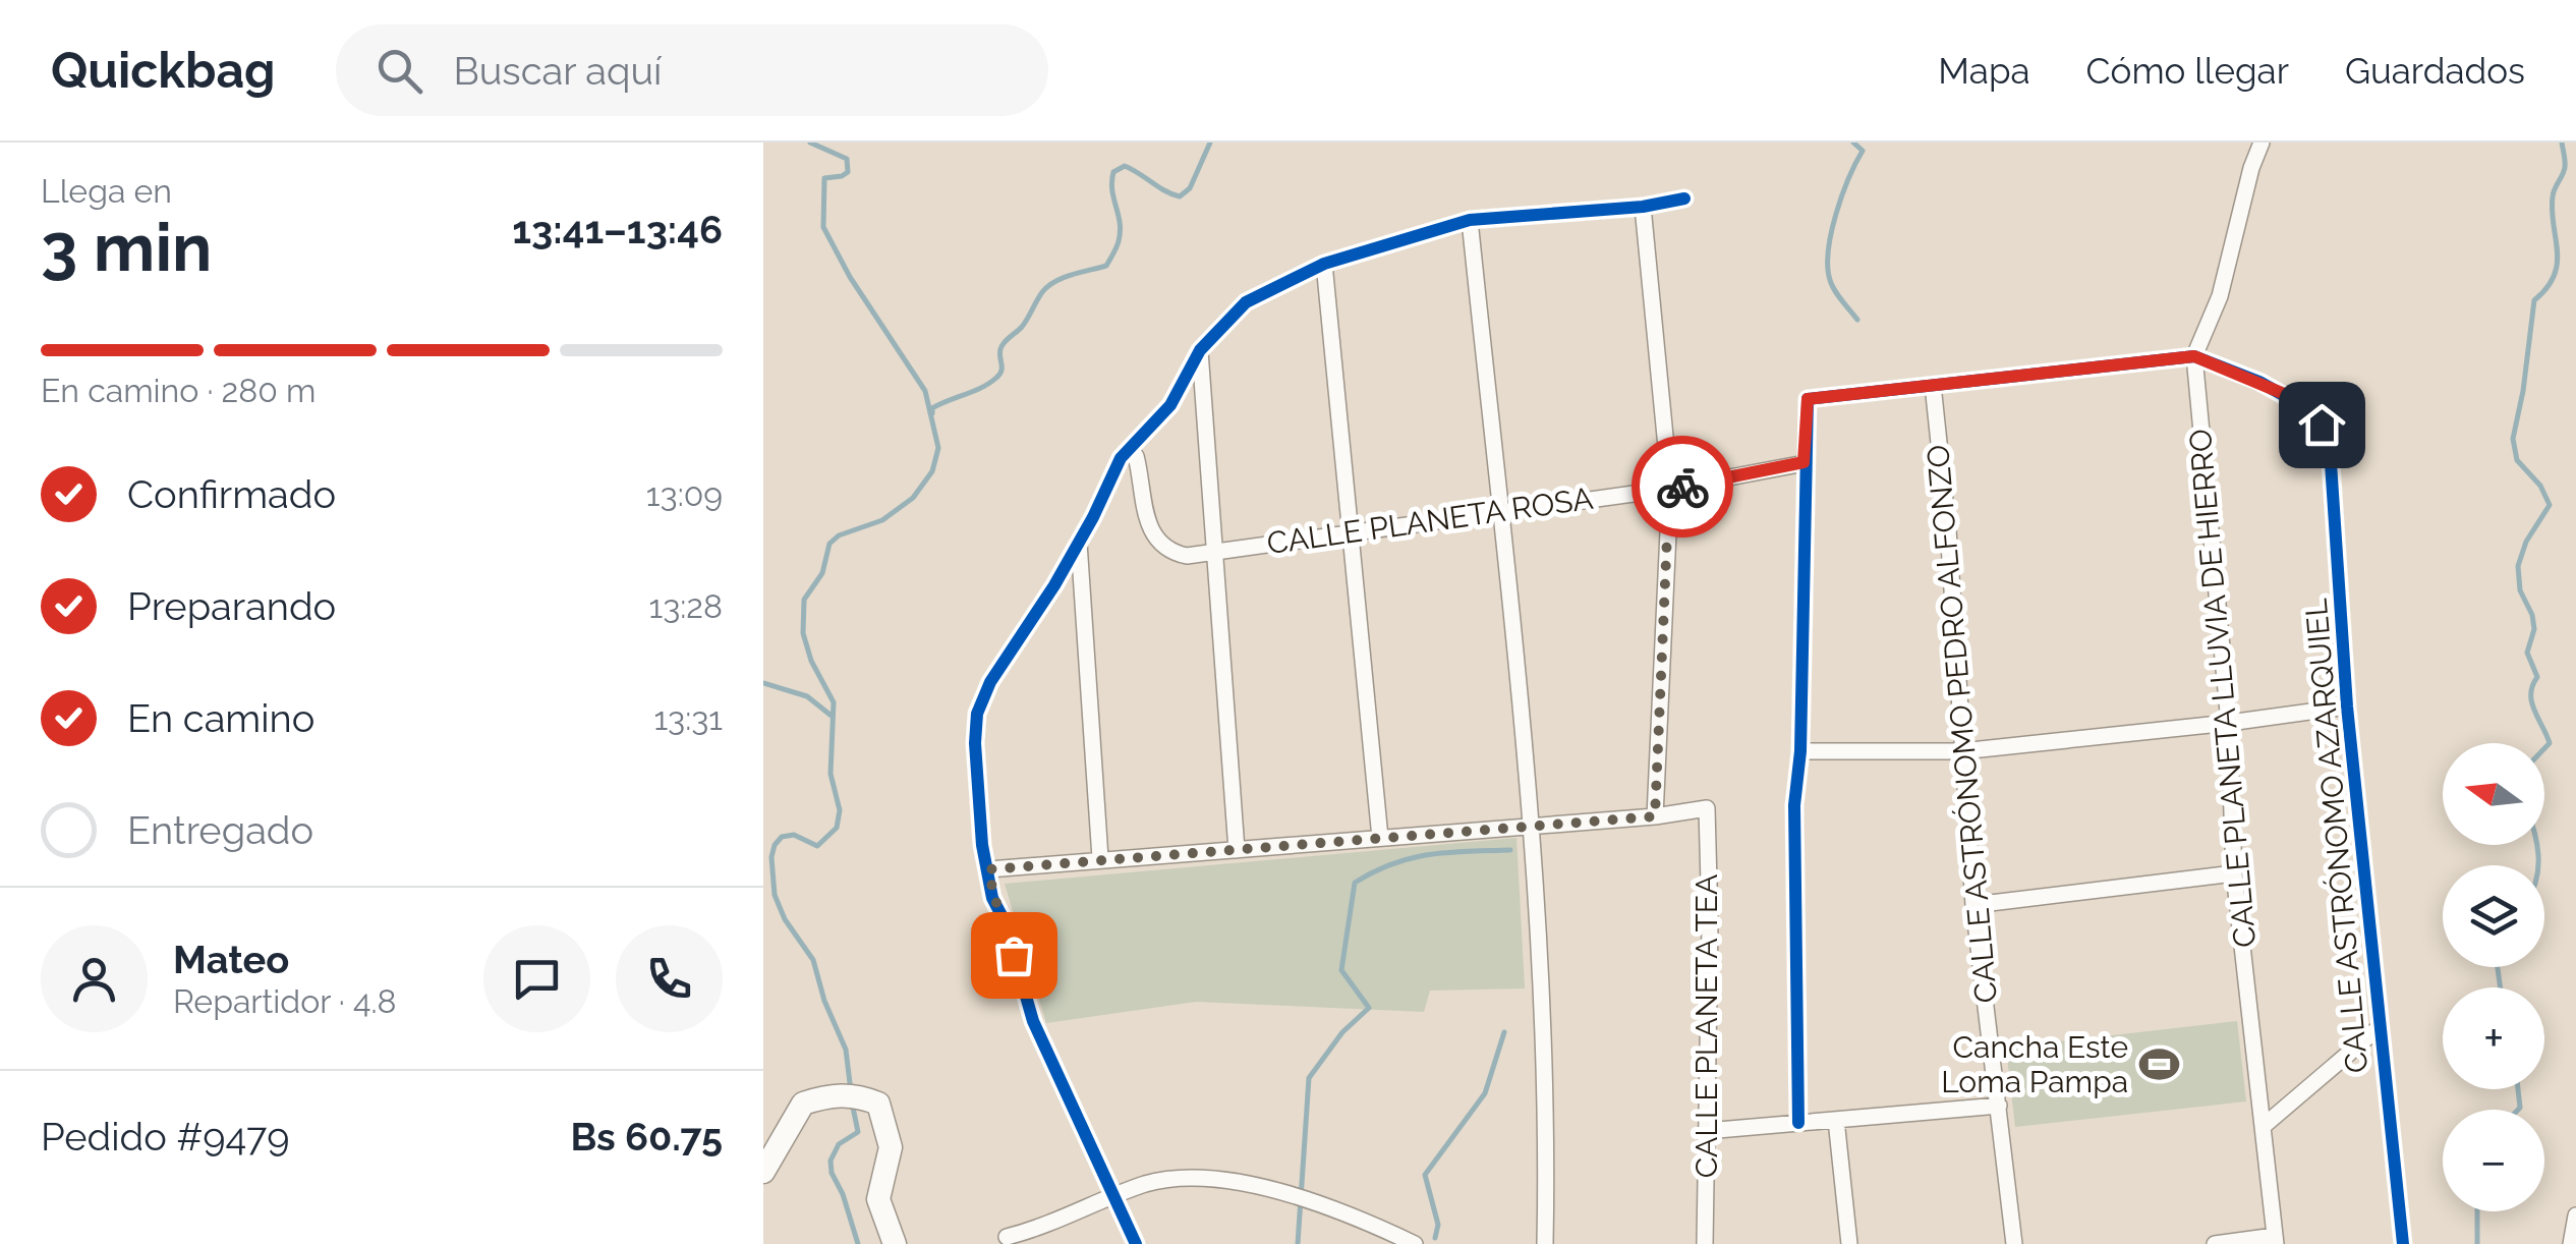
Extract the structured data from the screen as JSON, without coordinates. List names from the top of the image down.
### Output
{
  "streets": {
    "street": [
      "CALLE PLANETA ROSA",
      "CALLE PLANETA LLUVIA DE HIERRO",
      "CALLE ASTRÓNOMO PEDRO ALFONZO",
      "CALLE ASTRÓNOMO AZARQUIEL",
      "CALLE PLANETA TEA"
    ]
  },
  "crossings": [
    ["CALLE PLANETA LLUVIA DE HIERRO", "CALLE ASTRÓNOMO AZARQUIEL"]
  ],
  "places": {
    "sports": ["Cancha Este Loma Pampa"]
  },
  "north": "left",
  "page": {
    "header": "Quickbag",
    "search": "Buscar aquí",
    "nav": ["Mapa", "Cómo llegar", "Guardados"],
    "heading": ["3 min", "Llega en", "13:41–13:46"],
    "panel": [
      "Mateo",
      "Repartidor · 4.8",
      "Pedido #9479",
      "Bs 60.75"
    ],
    "bar": "En camino · 280 m",
    "list": [
      ["Confirmado", "13:09"],
      ["Preparando", "13:28"],
      ["En camino", "13:31"],
      "Entregado"
    ],
    "map_buttons": ["+", "−"]
  }
}
